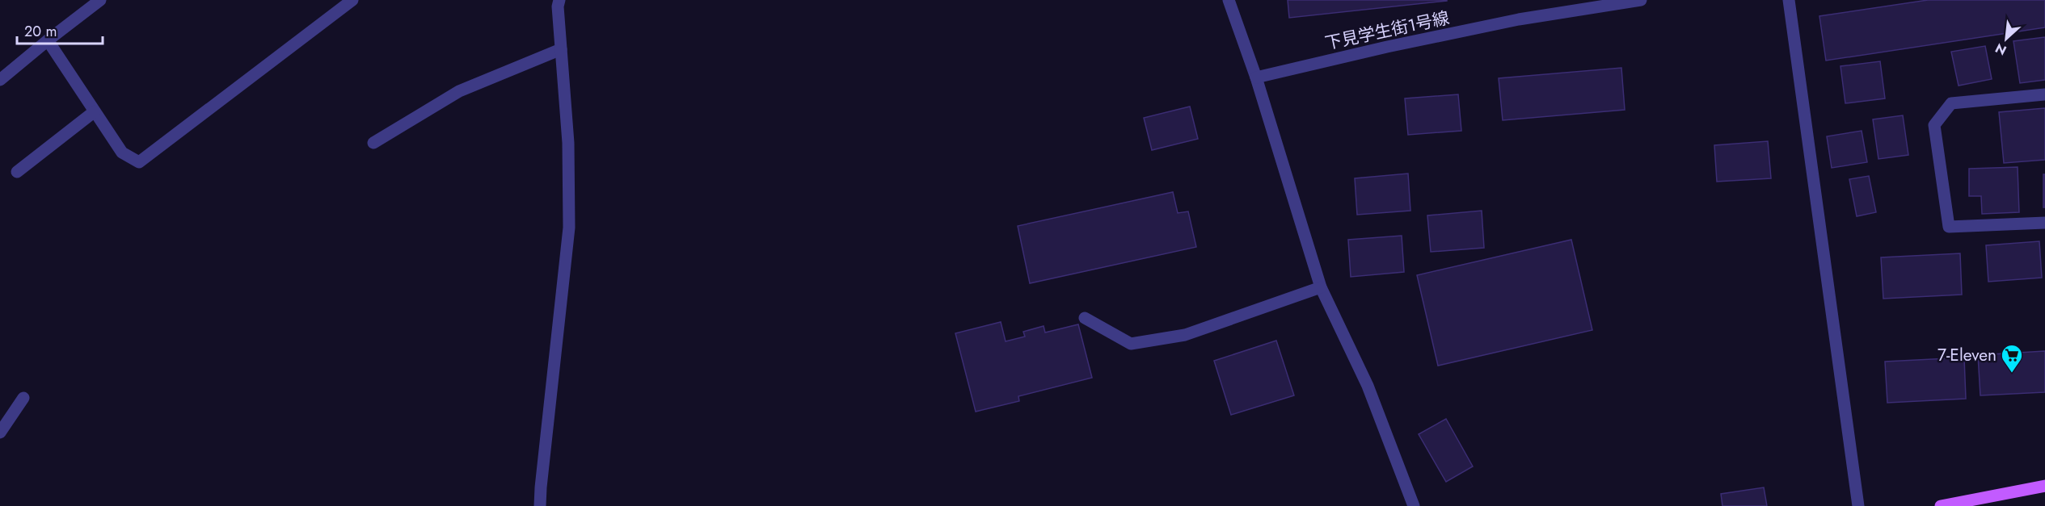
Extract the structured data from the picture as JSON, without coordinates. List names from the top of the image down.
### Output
{
  "streets": {
    "street": ["下見学生街1号線"]
  },
  "places": {
    "supermarket": ["7-Eleven"]
  },
  "scale_bar": "20 m",
  "north": "bottom left"
}
